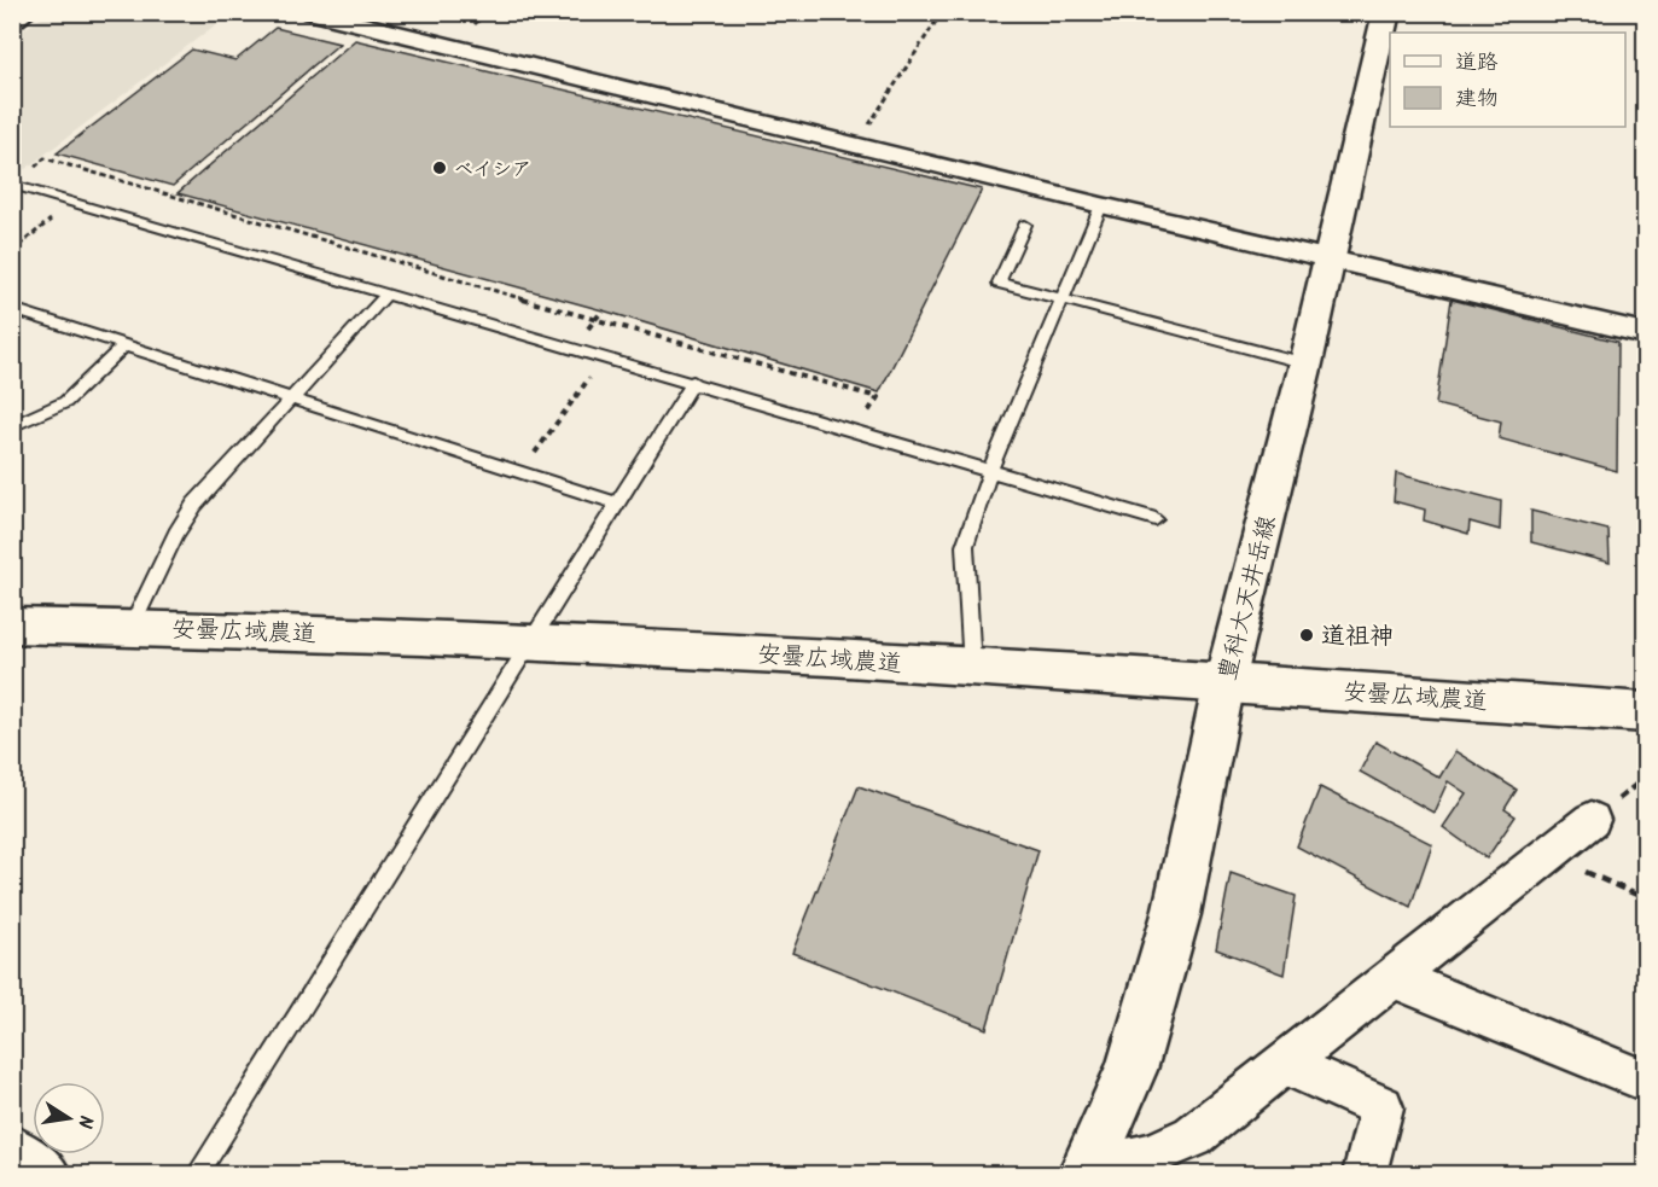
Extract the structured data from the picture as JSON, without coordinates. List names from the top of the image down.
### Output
{
  "streets": {
    "main road": ["豊科大天井岳線", "安曇広域農道"]
  },
  "crossings": [
    ["豊科大天井岳線", "安曇広域農道"]
  ],
  "places": ["ベイシア", "道祖神"],
  "legend": ["道路", "建物"],
  "north": "right"
}
